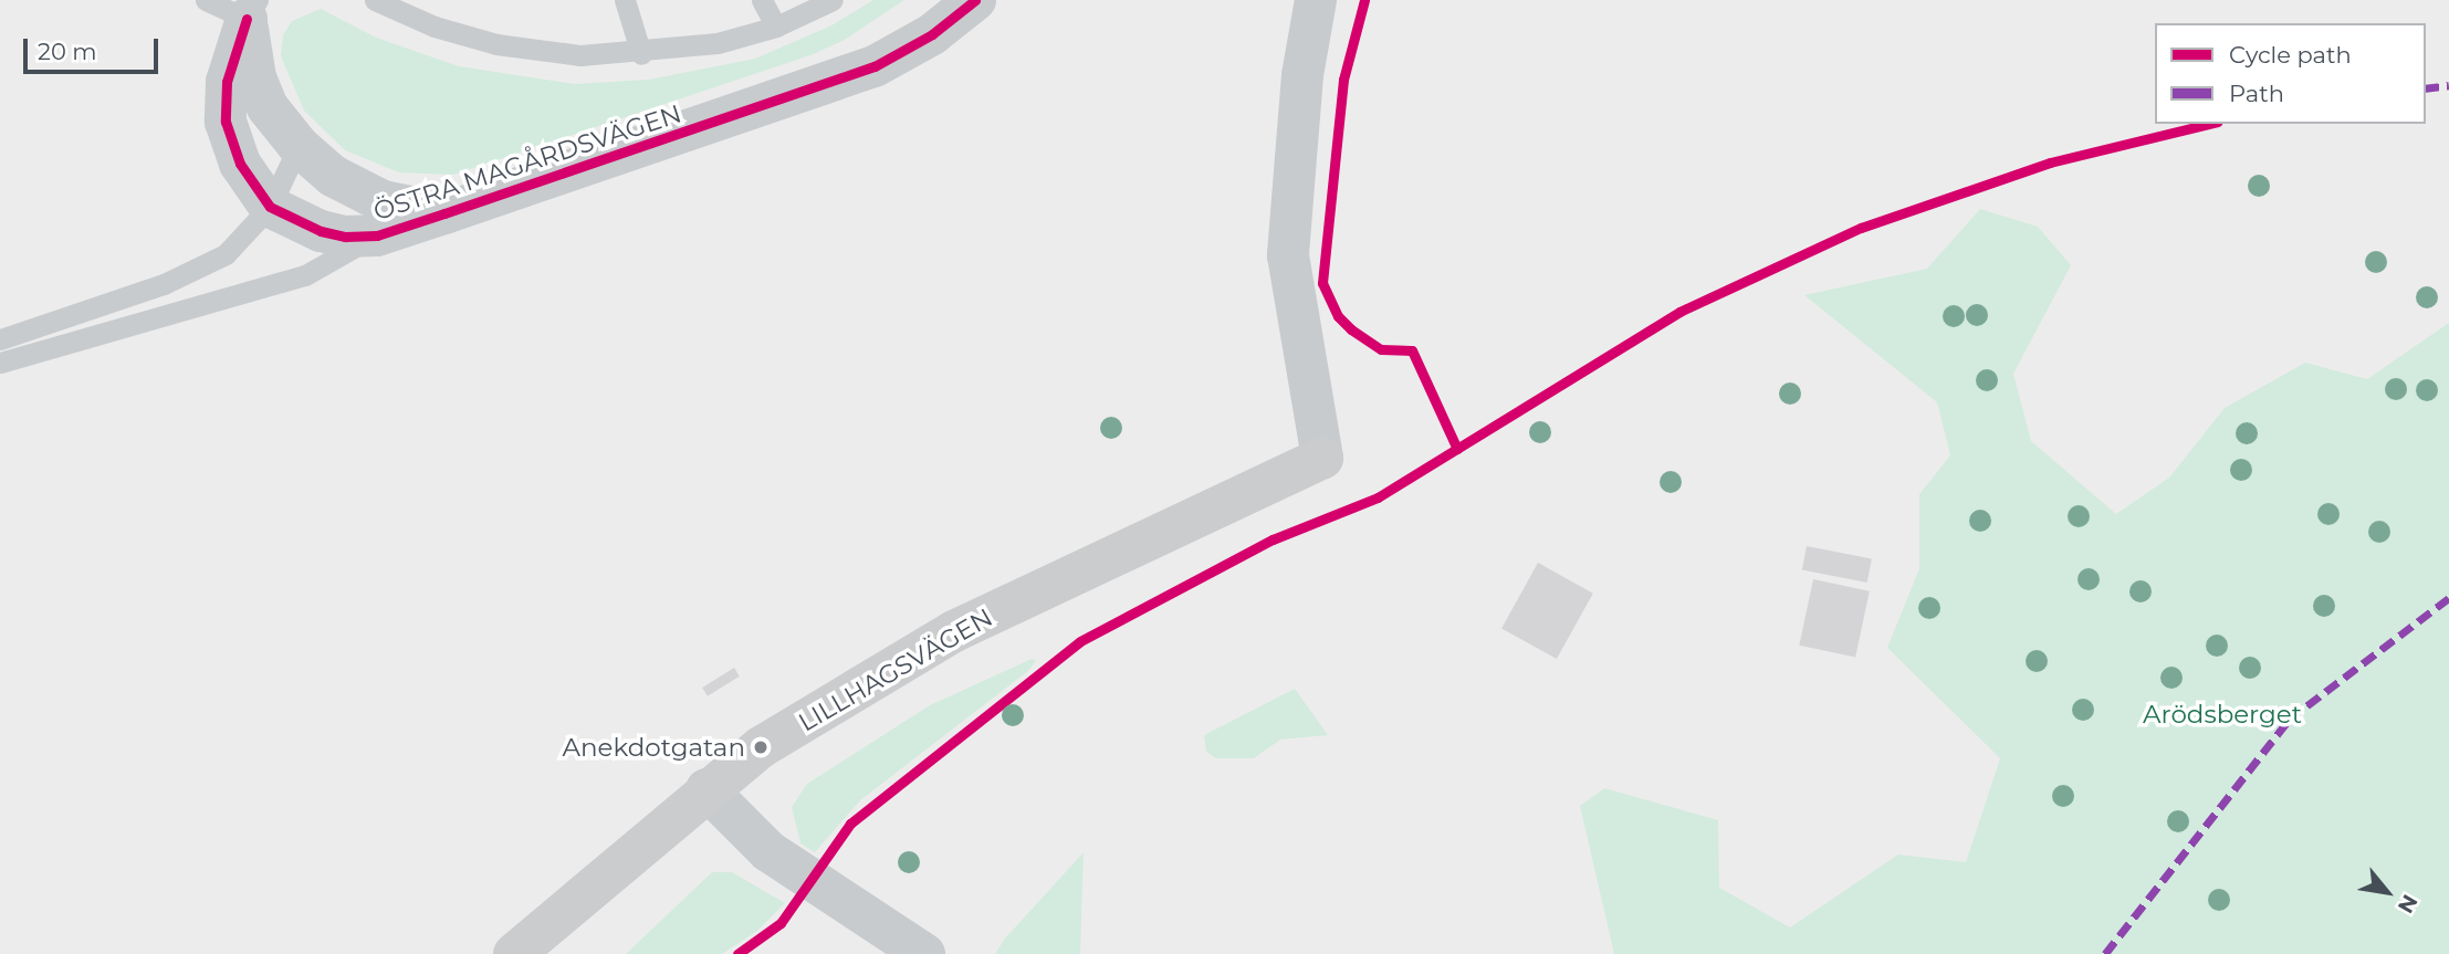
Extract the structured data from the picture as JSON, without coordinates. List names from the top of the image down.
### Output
{
  "streets": {
    "main road": ["LILLHAGSVÄGEN"],
    "street": ["ÖSTRA MAGÅRDSVÄGEN"]
  },
  "parks": ["Arödsberget"],
  "places": ["Anekdotgatan"],
  "legend": ["Cycle path", "Path"],
  "scale_bar": "20 m",
  "north": "bottom right"
}
